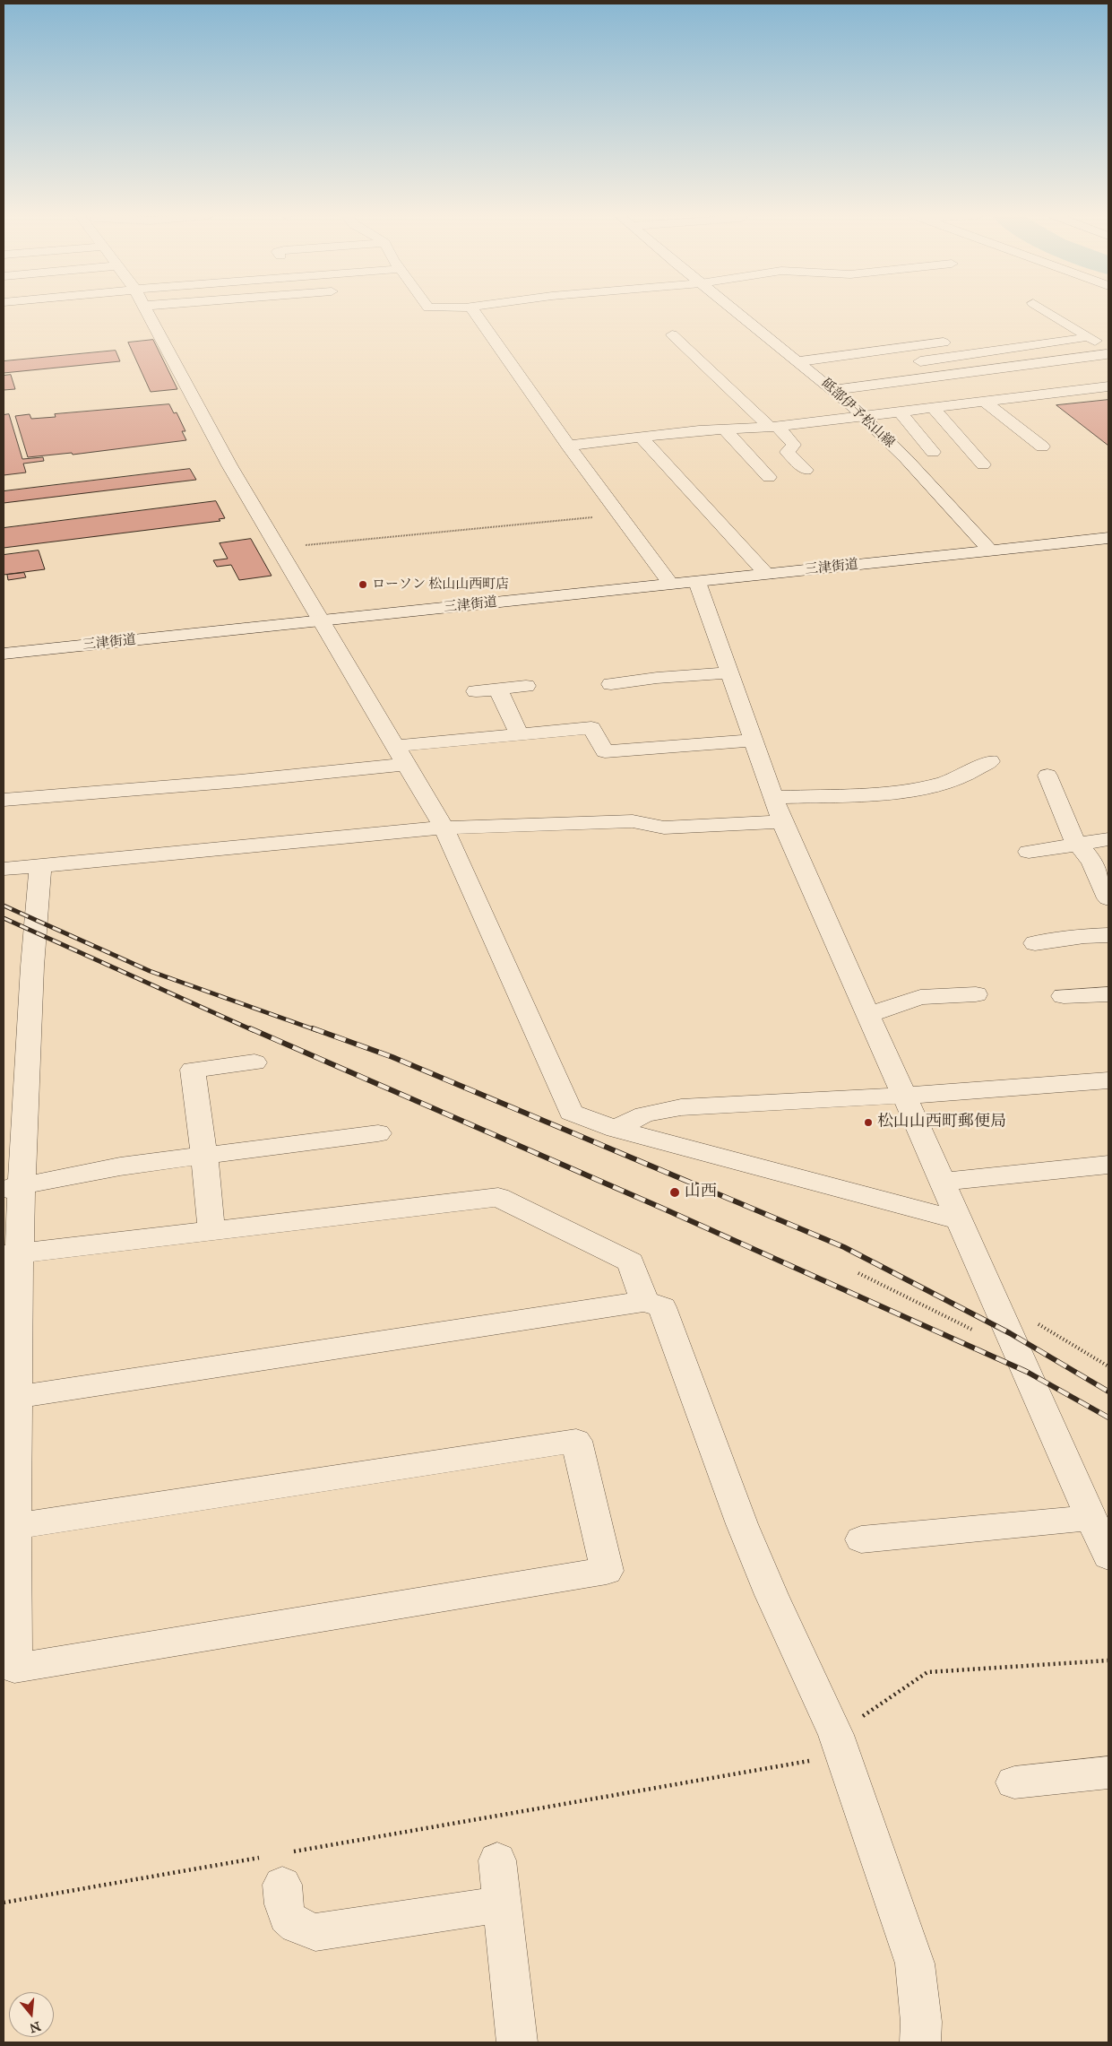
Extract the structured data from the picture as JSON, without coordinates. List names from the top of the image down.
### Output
{
  "streets": {
    "street": ["砥部伊予松山線", "三津街道"]
  },
  "crossings": [
    ["砥部伊予松山線", "三津街道"]
  ],
  "places": ["ローソン 松山山西町店", "松山山西町郵便局", "山西"],
  "north": "bottom"
}
